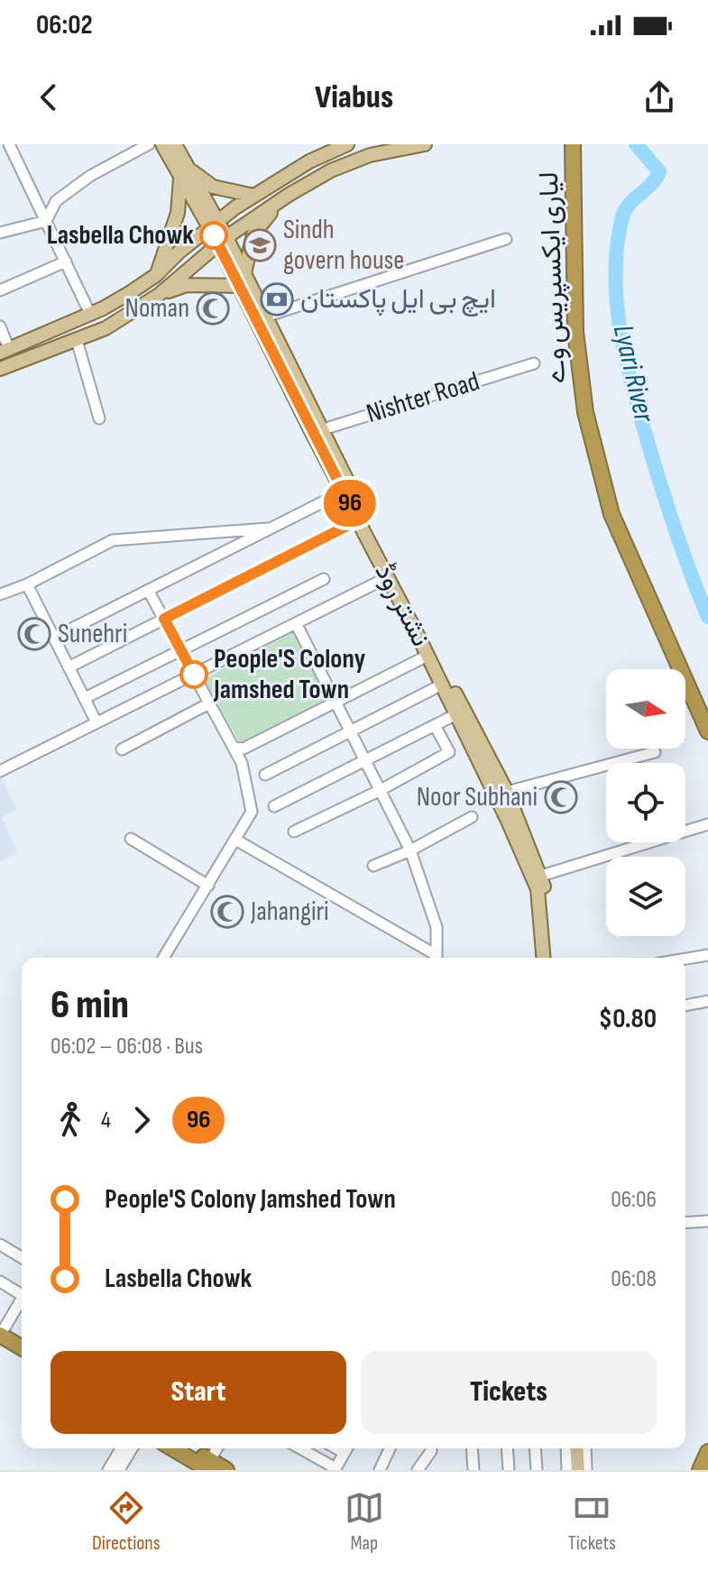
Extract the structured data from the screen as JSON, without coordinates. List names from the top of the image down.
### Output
{
  "streets": {
    "highway": ["لیاری ایکسپریس وے"],
    "main road": ["نشتر روڈ"],
    "street": ["Nishter Road"]
  },
  "crossings": [
    ["Nishter Road", "نشتر روڈ"]
  ],
  "water": ["Lyari River"],
  "places": {
    "other": ["Lasbella Chowk", "People'S Colony Jamshed Town"],
    "school or university": ["Sindh govern house"],
    "bank": ["ایچ بی ایل پاکستان"],
    "mosque": [
      "Noman",
      "Sunehri",
      "Noor Subhani",
      "Jahangiri"
    ]
  },
  "lines": ["bus line 96"],
  "north": "right",
  "page": {
    "status": "06:02",
    "header": "Viabus",
    "on_map": "96",
    "heading": ["6 min", "06:02 – 06:08 · Bus", "$0.80"],
    "legs": ["4", "96"],
    "list": [
      {
        "name": "People'S Colony Jamshed Town",
        "value": "06:06"
      },
      {
        "name": "Lasbella Chowk",
        "value": "06:08"
      }
    ],
    "buttons": ["Start", "Tickets"],
    "tabs": ["Directions", "Map", "Tickets"]
  }
}
